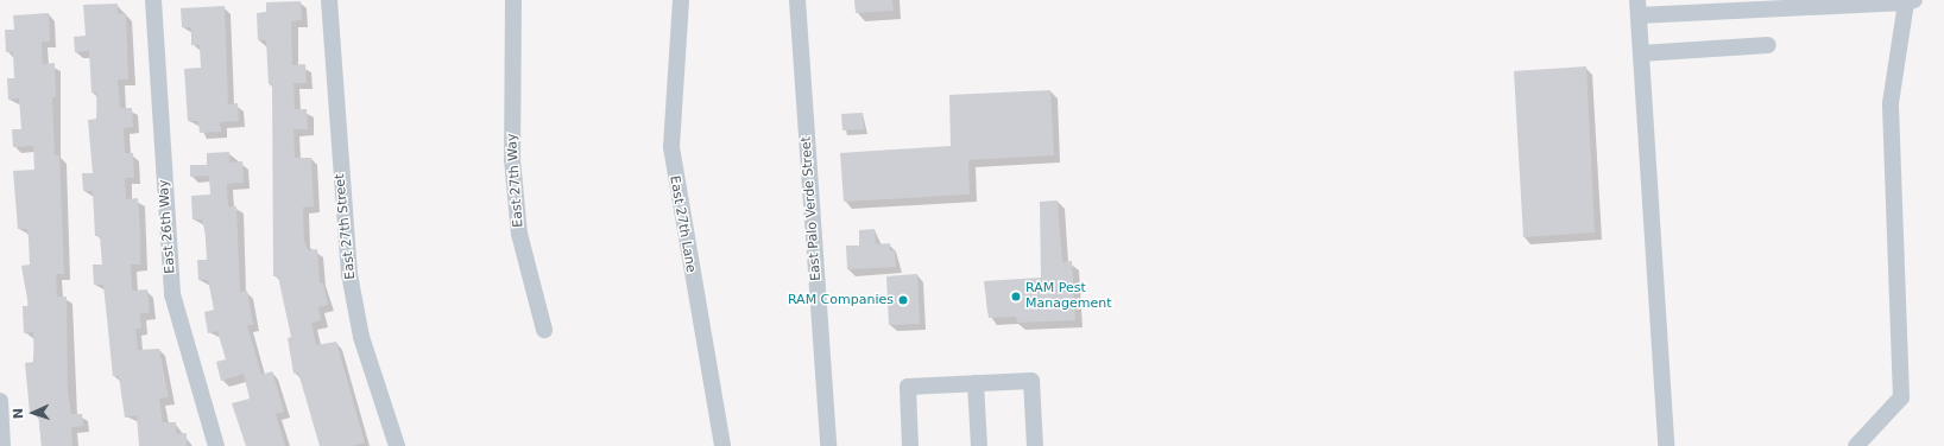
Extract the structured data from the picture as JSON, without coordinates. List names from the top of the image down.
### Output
{
  "streets": {
    "street": [
      "East 27th Way",
      "East Palo Verde Street",
      "East 27th Lane",
      "East 26th Way",
      "East 27th Street"
    ]
  },
  "places": ["RAM Pest Management", "RAM Companies"],
  "north": "left"
}
